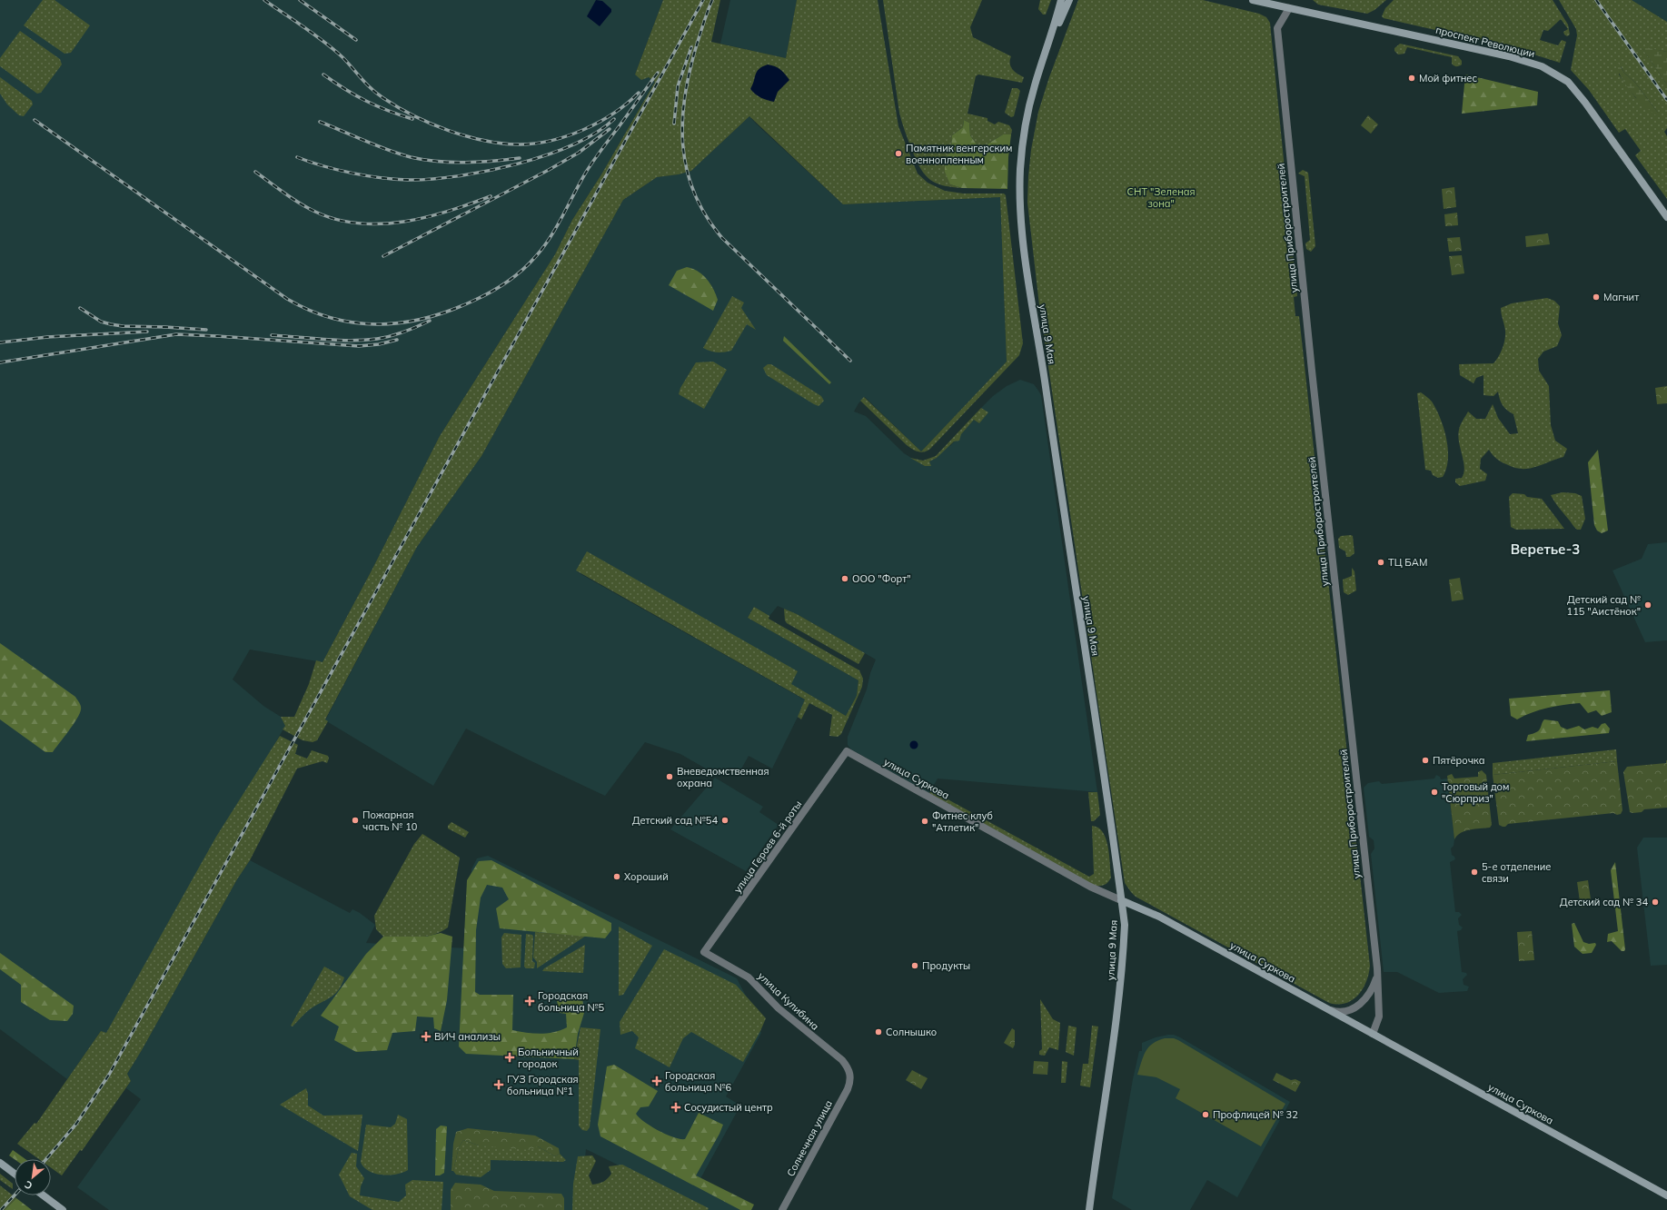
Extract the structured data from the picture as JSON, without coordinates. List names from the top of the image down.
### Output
{
  "streets": {
    "main road": ["проспект Революции", "улица 9 Мая", "улица Суркова"],
    "street": [
      "улица Приборостроителей",
      "улица Героев 6-й роты",
      "улица Кулибина",
      "Солнечная улица"
    ]
  },
  "crossings": [
    ["проспект Революции", "улица Приборостроителей"],
    ["улица Приборостроителей", "улица Суркова"],
    ["улица 9 Мая", "улица Суркова"],
    ["улица Суркова", "улица Героев 6-й роты"],
    ["улица Героев 6-й роты", "улица Кулибина"],
    ["улица Кулибина", "Солнечная улица"]
  ],
  "districts": ["Веретье-3"],
  "parks": ["СНТ \"Зеленая зона\""],
  "places": {
    "other": [
      "Мой фитнес",
      "Памятник венгерским военнопленным",
      "Магнит",
      "ТЦ БАМ",
      "ООО \"Форт\"",
      "Детский сад № 115 \"Аистёнок\"",
      "Пятёрочка",
      "Вневедомственная охрана",
      "Торговый дом \"Сюрприз\"",
      "Пожарная часть № 10",
      "Детский сад №54",
      "Фитнес клуб \"Атлетик\"",
      "5-е отделение связи",
      "Хороший",
      "Детский сад № 34",
      "Продукты",
      "Солнышко",
      "Профлицей № 32"
    ],
    "health": [
      "Городская больница №5",
      "ВИЧ анализы",
      "Больничный городок",
      "Городская больница №6",
      "ГУЗ Городская больница №1",
      "Сосудистый центр"
    ]
  },
  "north": "bottom left"
}
